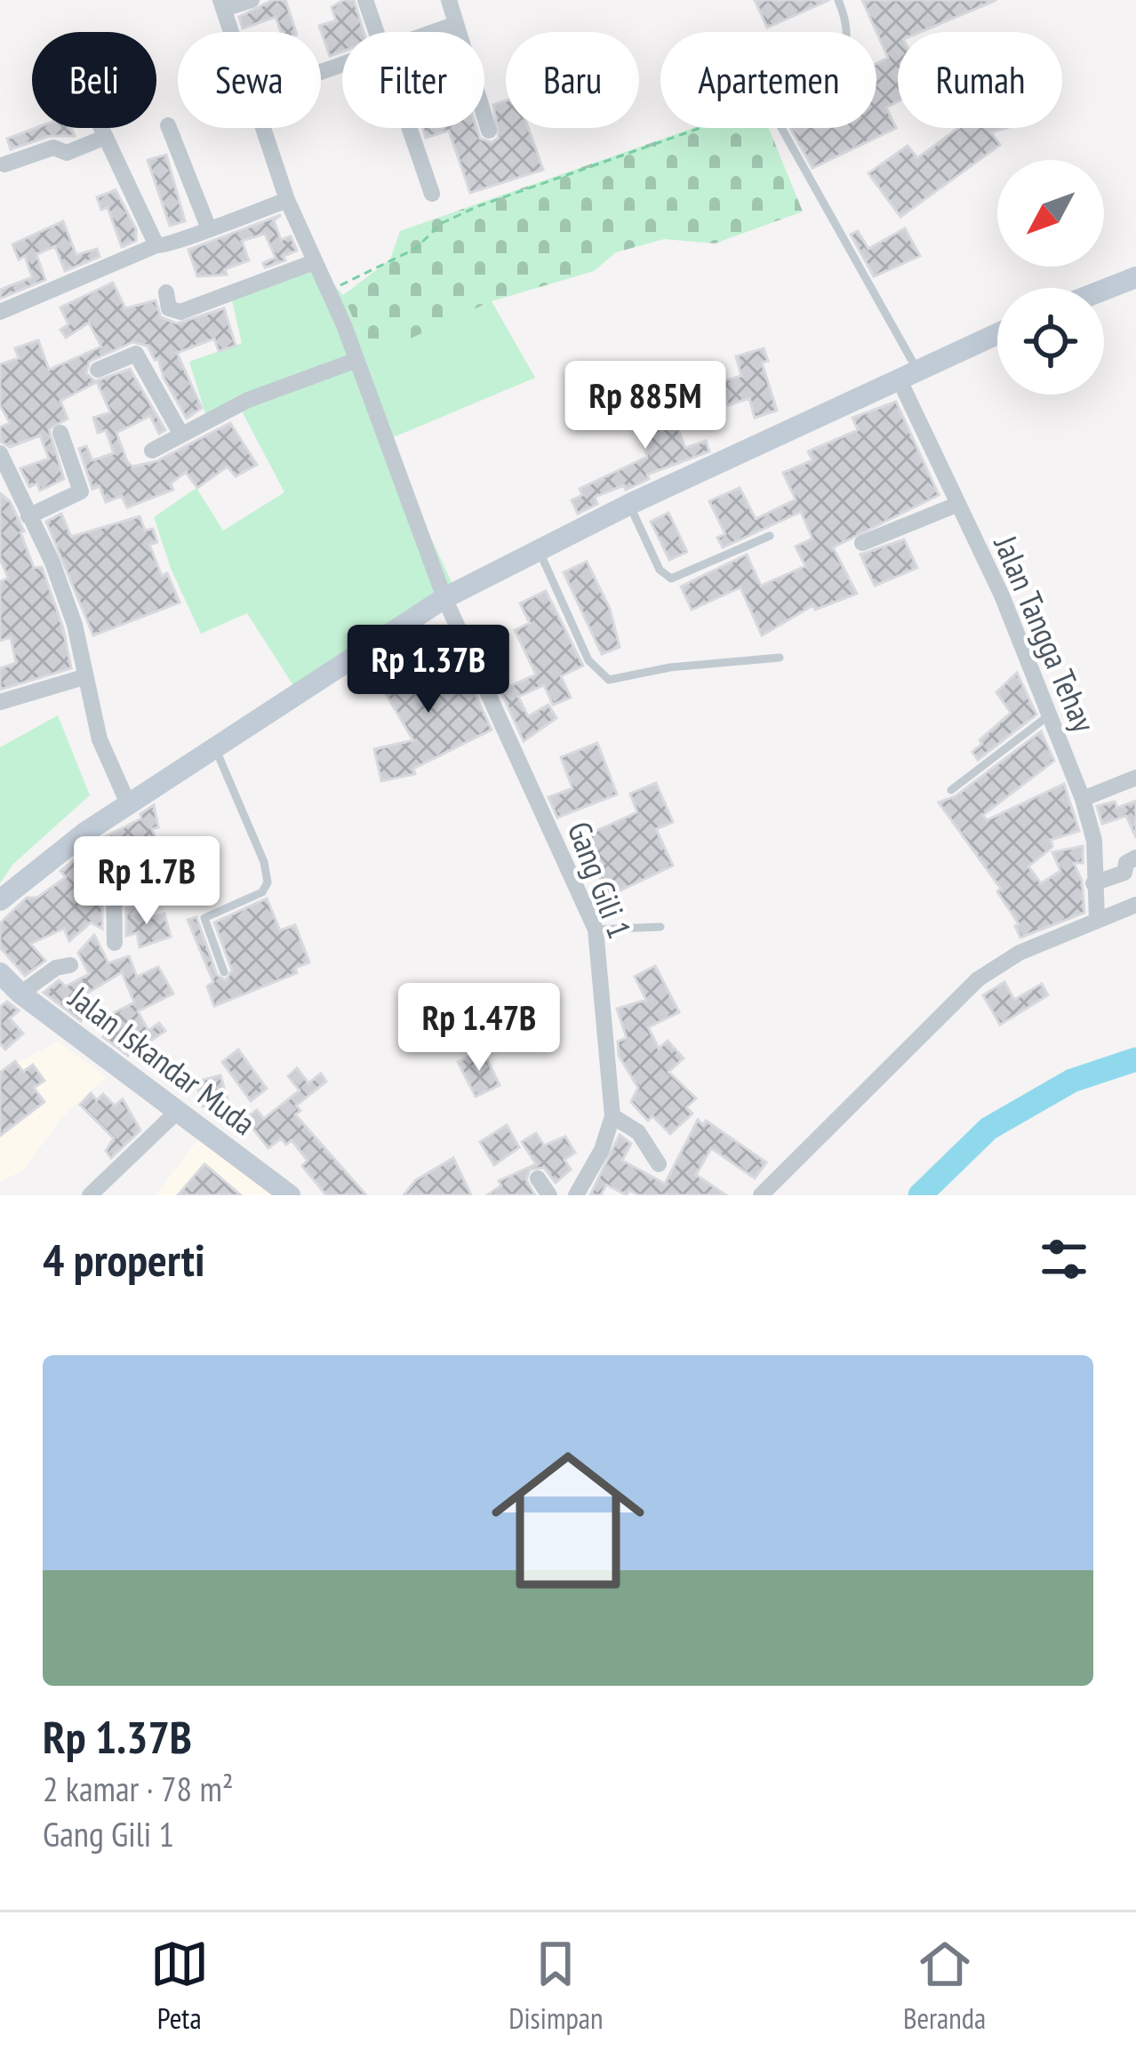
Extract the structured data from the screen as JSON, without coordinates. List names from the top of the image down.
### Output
{
  "streets": {
    "street": ["Jalan Tangga Tehay", "Gang Gili 1", "Jalan Iskandar Muda"]
  },
  "north": "bottom left",
  "page": {
    "chip": [
      "Beli",
      "Sewa",
      "Filter",
      "Baru",
      "Apartemen",
      "Rumah"
    ],
    "price": [
      "Rp 885M",
      "Rp 1.37B",
      "Rp 1.7B",
      "Rp 1.47B"
    ],
    "heading": "4 properti",
    "list": [
      {
        "name": "Rp 1.37B",
        "note": "2 kamar · 78 m² · Gang Gili 1"
      }
    ],
    "tabs": ["Peta", "Disimpan", "Beranda"]
  }
}
